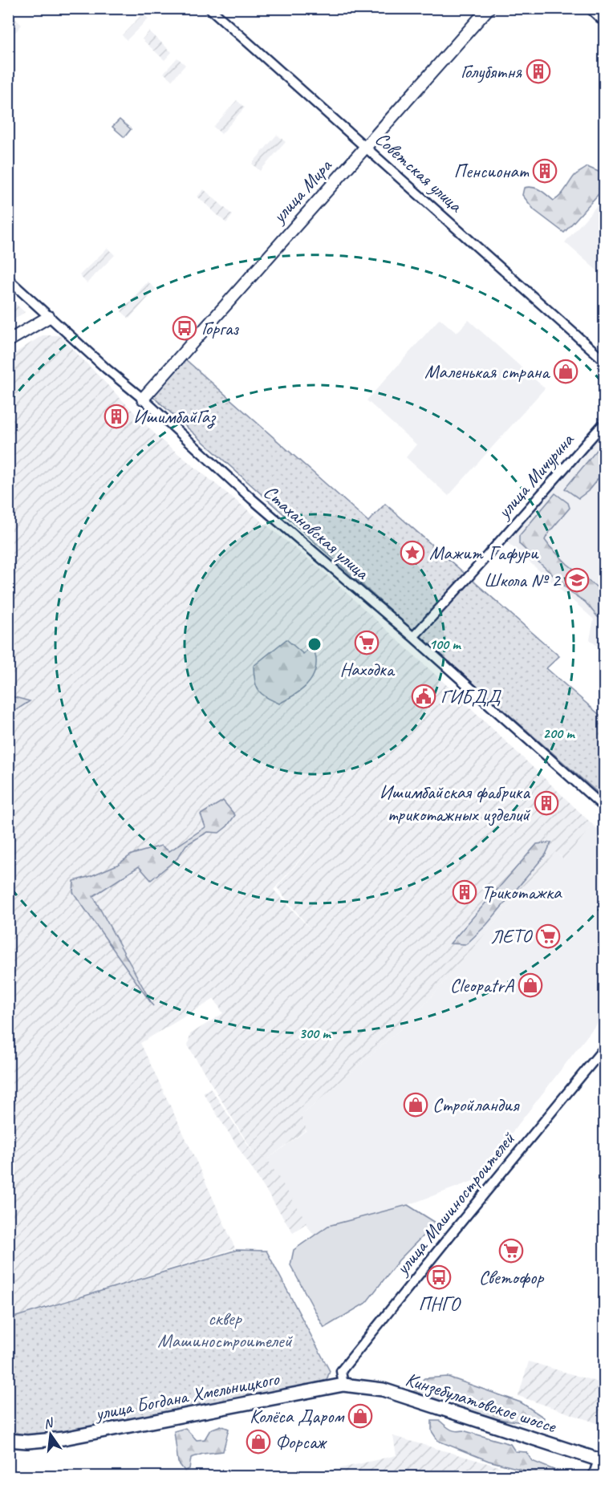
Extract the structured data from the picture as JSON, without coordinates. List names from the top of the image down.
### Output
{
  "streets": {
    "main road": ["улица Богдана Хмельницкого", "Кинзебулатовское шоссе"],
    "street": [
      "Советская улица",
      "улица Мира",
      "улица Мичурина",
      "Стахановская улица",
      "улица Машиностроителей"
    ]
  },
  "crossings": [
    ["Советская улица", "улица Мира"],
    ["улица Мира", "Стахановская улица"],
    ["улица Мичурина", "Стахановская улица"],
    ["улица Машиностроителей", "улица Богдана Хмельницкого"],
    ["улица Машиностроителей", "Кинзебулатовское шоссе"],
    ["улица Богдана Хмельницкого", "Кинзебулатовское шоссе"]
  ],
  "parks": ["сквер Машиностроителей"],
  "places": {
    "building": [
      "Голубятня",
      "Пенсионат",
      "ИшимбайГаз",
      "Ишимбайская фабрика трикотажных изделий",
      "Трикотажка"
    ],
    "bus stop": ["Горгаз", "ПНГО"],
    "shop": [
      "Маленькая страна",
      "CleopatrA",
      "Стройландия",
      "Колёса Даром",
      "Форсаж"
    ],
    "place": ["Мажит Гафури"],
    "school or university": ["Школа № 2"],
    "supermarket": ["Находка", "ЛЕТО", "Светофор"],
    "public building": ["ГИБДД"]
  },
  "north": "top",
  "rings": ["100 m", "200 m", "300 m"]
}
